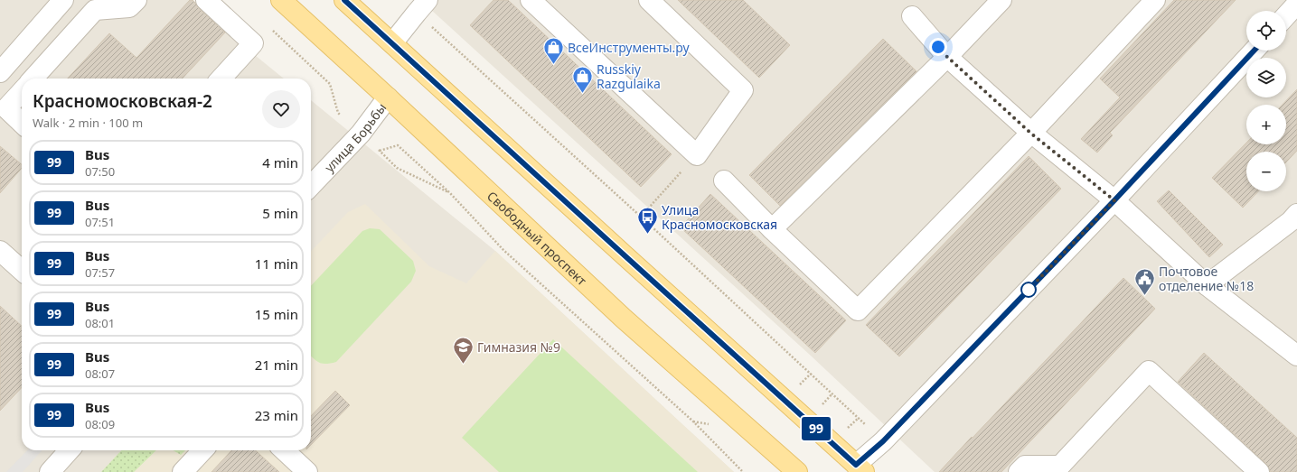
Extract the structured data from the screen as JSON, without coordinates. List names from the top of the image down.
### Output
{
  "streets": {
    "main road": ["Свободный проспект"],
    "street": ["улица Борьбы"]
  },
  "crossings": [
    ["улица Борьбы", "Свободный проспект"]
  ],
  "places": {
    "shop": ["ВсеИнструменты.ру", "Russkiy Razgulaika"],
    "bus stop": ["Улица Красномосковская"],
    "public building": ["Почтовое отделение №18"],
    "school or university": ["Гимназия №9"]
  },
  "lines": ["bus line 99"],
  "page": {
    "on_map": "99",
    "map_buttons": ["+", "−"],
    "heading": ["Красномосковская-2", "Walk · 2 min · 100 m"],
    "list": [
      {
        "mark": "99",
        "name": "Bus",
        "note": "07:50",
        "value": "4 min"
      },
      {
        "mark": "99",
        "name": "Bus",
        "note": "07:51",
        "value": "5 min"
      },
      {
        "mark": "99",
        "name": "Bus",
        "note": "07:57",
        "value": "11 min"
      },
      {
        "mark": "99",
        "name": "Bus",
        "note": "08:01",
        "value": "15 min"
      },
      {
        "mark": "99",
        "name": "Bus",
        "note": "08:07",
        "value": "21 min"
      },
      {
        "mark": "99",
        "name": "Bus",
        "note": "08:09",
        "value": "23 min"
      }
    ]
  }
}
